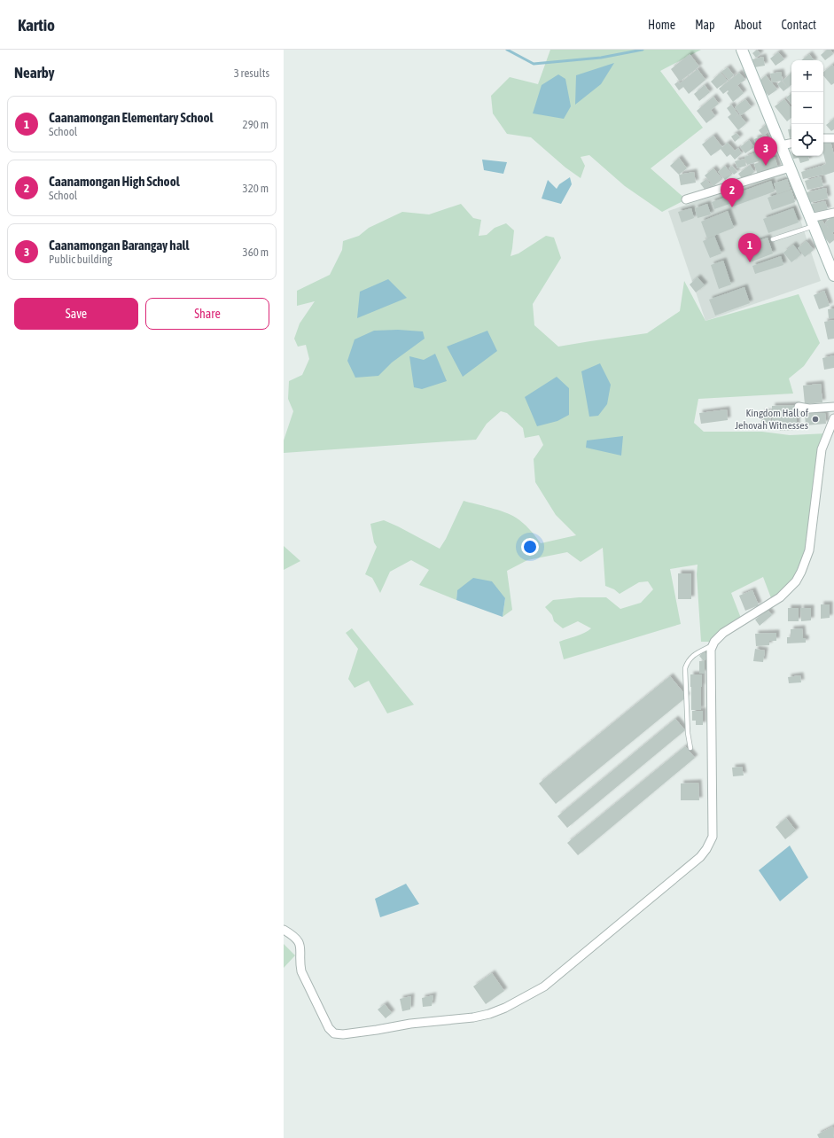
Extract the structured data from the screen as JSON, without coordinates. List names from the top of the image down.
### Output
{
  "places": ["Kingdom Hall of Jehovah Witnesses"],
  "page": {
    "header": "Kartio",
    "nav": [
      "Home",
      "Map",
      "About",
      "Contact"
    ],
    "heading": ["Nearby", "3 results"],
    "map_buttons": ["+", "−"],
    "list": [
      {
        "mark": "1",
        "name": "Caanamongan Elementary School",
        "note": "School",
        "value": "290 m"
      },
      {
        "mark": "2",
        "name": "Caanamongan High School",
        "note": "School",
        "value": "320 m"
      },
      {
        "mark": "3",
        "name": "Caanamongan Barangay hall",
        "note": "Public building",
        "value": "360 m"
      }
    ],
    "pins": ["3", "2", "1"],
    "buttons": ["Save", "Share"]
  }
}
